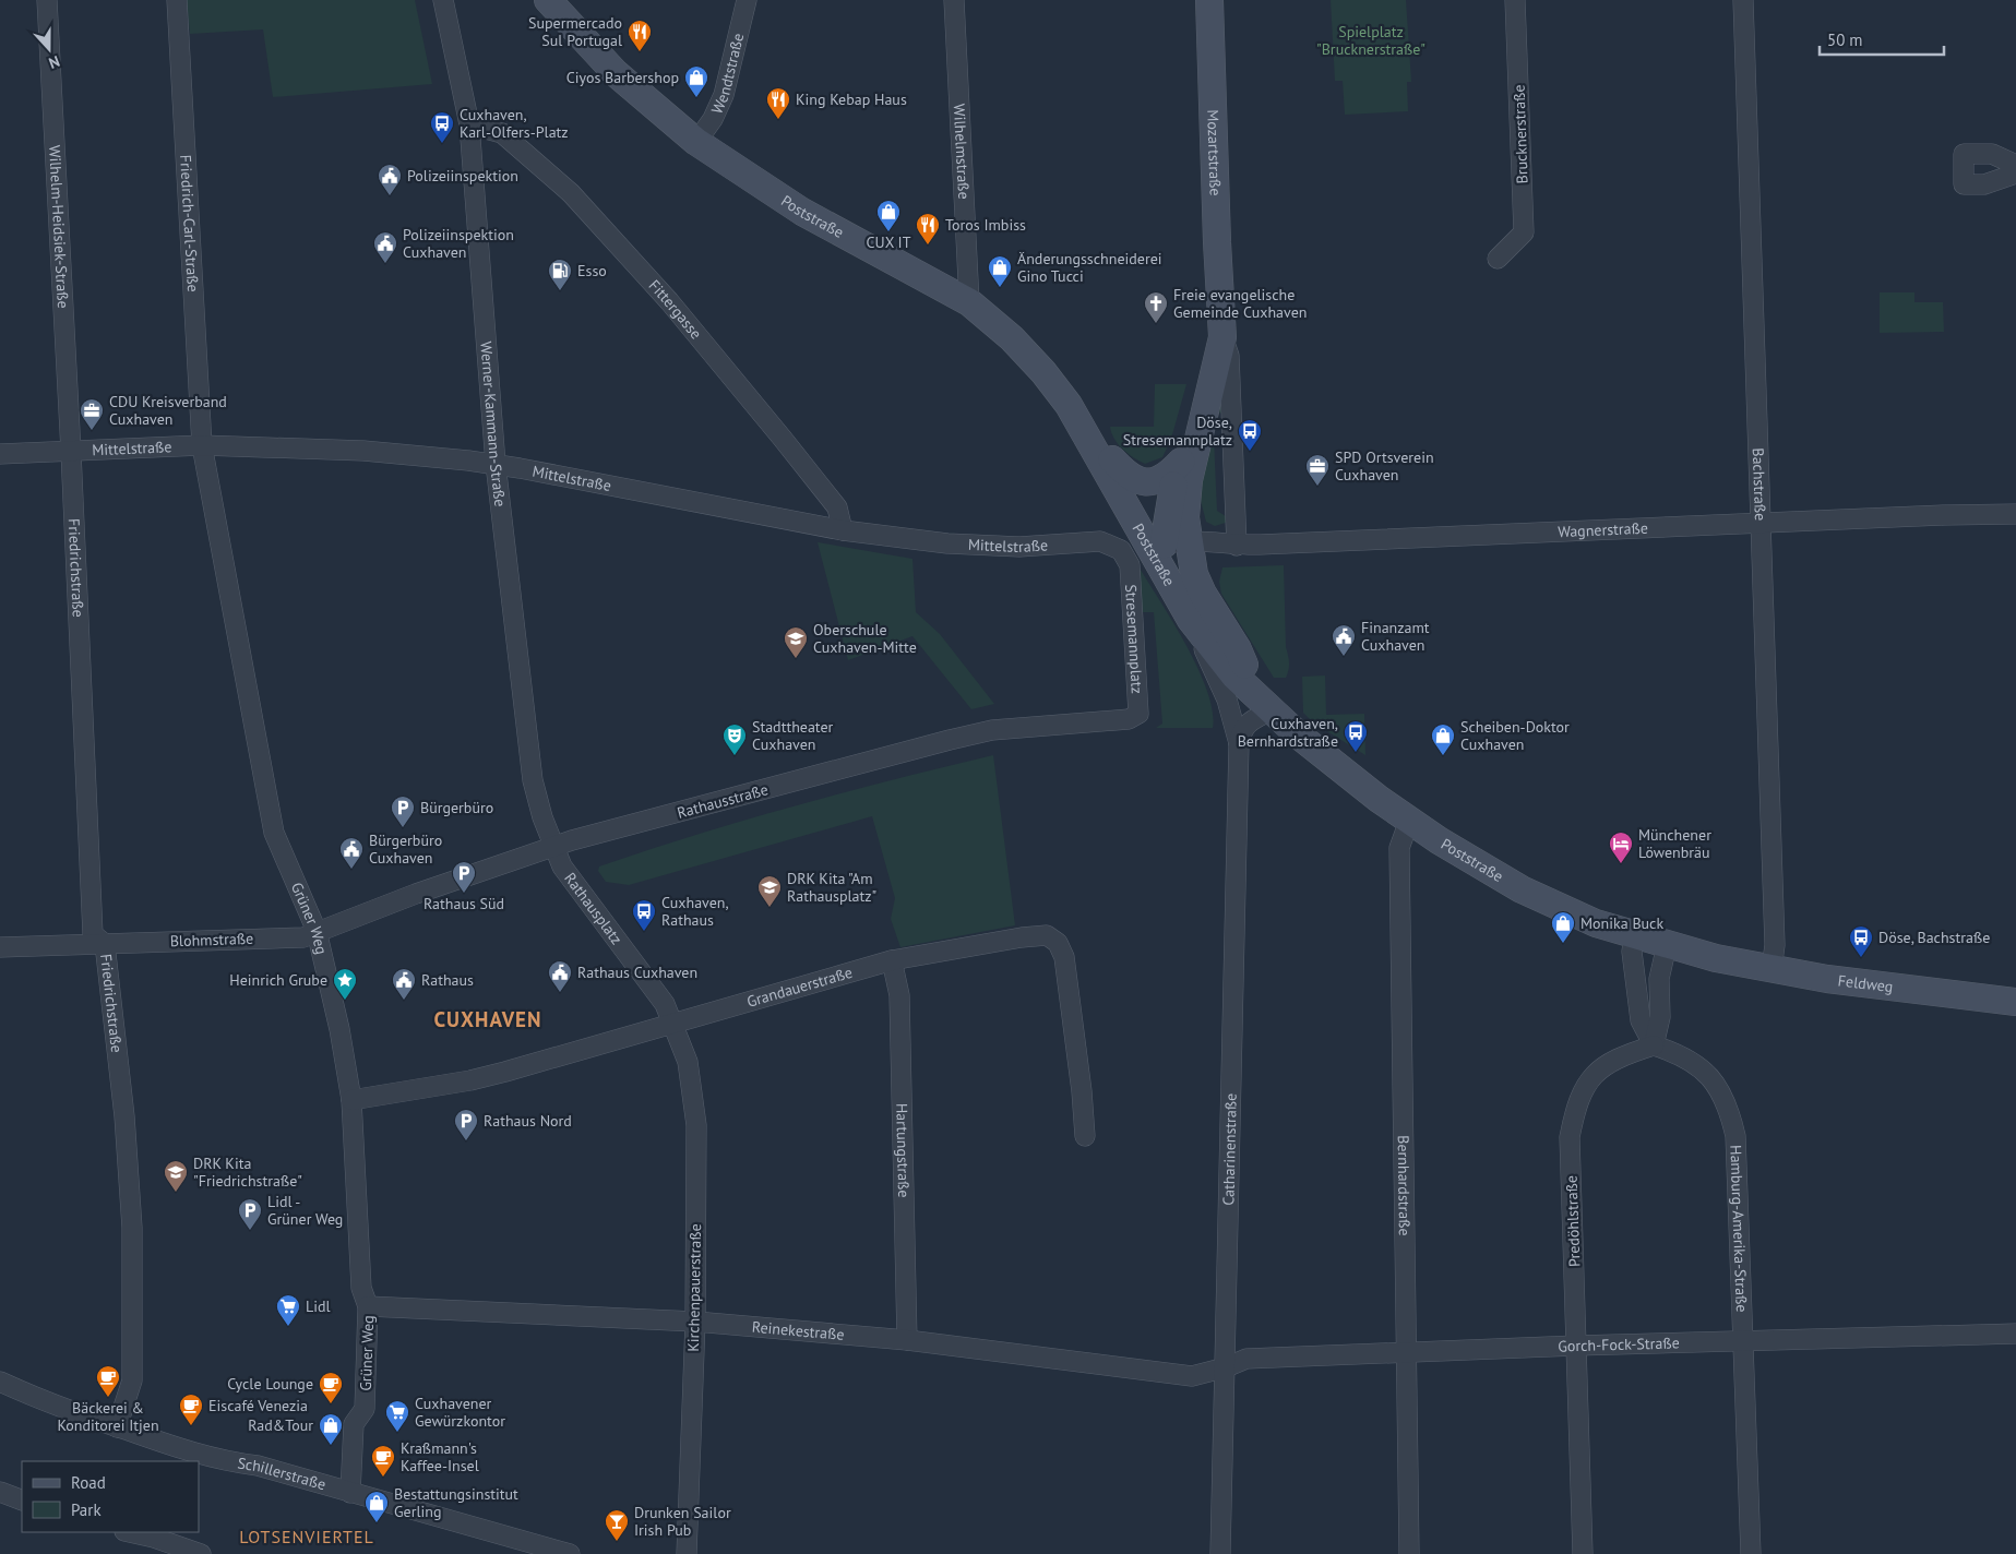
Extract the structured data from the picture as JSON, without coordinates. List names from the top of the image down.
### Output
{
  "streets": {
    "street": [
      "Wendtstraße",
      "Brucknerstraße",
      "Wilhelmstraße",
      "Mozartstraße",
      "Poststraße",
      "Friedrich-Carl-Straße",
      "Wilhelm-Heidsiek-Straße",
      "Fittergasse",
      "Werner-Kammann-Straße",
      "Mittelstraße",
      "Bachstraße",
      "Wagnerstraße",
      "Friedrichstraße",
      "Stresemannplatz",
      "Rathausstraße",
      "Rathausplatz",
      "Grüner Weg",
      "Blohmstraße",
      "Feldweg",
      "Grandauerstraße",
      "Catharinenstraße",
      "Hartungstraße",
      "Bernhardstraße",
      "Predöhlstraße",
      "Hamburg-Amerika-Straße",
      "Kirchenpauerstraße",
      "Reinekestraße",
      "Gorch-Fock-Straße",
      "Schillerstraße"
    ]
  },
  "crossings": [
    ["Wendtstraße", "Poststraße"],
    ["Wilhelmstraße", "Poststraße"],
    ["Mozartstraße", "Poststraße"],
    ["Mozartstraße", "Wagnerstraße"],
    ["Poststraße", "Wagnerstraße"],
    ["Poststraße", "Feldweg"],
    ["Poststraße", "Catharinenstraße"],
    ["Poststraße", "Bernhardstraße"],
    ["Friedrich-Carl-Straße", "Mittelstraße"],
    ["Friedrich-Carl-Straße", "Grüner Weg"],
    ["Wilhelm-Heidsiek-Straße", "Mittelstraße"],
    ["Wilhelm-Heidsiek-Straße", "Friedrichstraße"],
    ["Fittergasse", "Werner-Kammann-Straße"],
    ["Fittergasse", "Mittelstraße"],
    ["Werner-Kammann-Straße", "Mittelstraße"],
    ["Werner-Kammann-Straße", "Rathausstraße"],
    ["Werner-Kammann-Straße", "Rathausplatz"],
    ["Mittelstraße", "Friedrichstraße"],
    ["Mittelstraße", "Stresemannplatz"],
    ["Mittelstraße", "Grüner Weg"],
    ["Bachstraße", "Wagnerstraße"],
    ["Bachstraße", "Feldweg"],
    ["Friedrichstraße", "Blohmstraße"],
    ["Friedrichstraße", "Schillerstraße"],
    ["Stresemannplatz", "Rathausstraße"],
    ["Rathausstraße", "Rathausplatz"],
    ["Rathausstraße", "Grüner Weg"],
    ["Rathausstraße", "Blohmstraße"],
    ["Rathausplatz", "Grandauerstraße"],
    ["Rathausplatz", "Kirchenpauerstraße"],
    ["Grüner Weg", "Blohmstraße"],
    ["Grüner Weg", "Grandauerstraße"],
    ["Grüner Weg", "Reinekestraße"],
    ["Grüner Weg", "Schillerstraße"],
    ["Grandauerstraße", "Hartungstraße"],
    ["Grandauerstraße", "Kirchenpauerstraße"],
    ["Catharinenstraße", "Reinekestraße"],
    ["Catharinenstraße", "Gorch-Fock-Straße"],
    ["Hartungstraße", "Reinekestraße"],
    ["Bernhardstraße", "Gorch-Fock-Straße"],
    ["Predöhlstraße", "Hamburg-Amerika-Straße"],
    ["Predöhlstraße", "Gorch-Fock-Straße"],
    ["Hamburg-Amerika-Straße", "Gorch-Fock-Straße"],
    ["Kirchenpauerstraße", "Reinekestraße"],
    ["Reinekestraße", "Gorch-Fock-Straße"]
  ],
  "districts": ["CUXHAVEN", "LOTSENVIERTEL"],
  "parks": ["Spielplatz \"Brucknerstraße\""],
  "places": {
    "restaurant": ["Supermercado Sul Portugal", "King Kebap Haus", "Toros Imbiss"],
    "shop": [
      "Ciyos Barbershop",
      "CUX IT",
      "Änderungsschneiderei Gino Tucci",
      "Scheiben-Doktor Cuxhaven",
      "Monika Buck",
      "Rad&Tour",
      "Bestattungsinstitut Gerling"
    ],
    "bus stop": [
      "Cuxhaven, Karl-Olfers-Platz",
      "Döse, Stresemannplatz",
      "Cuxhaven, Bernhardstraße",
      "Cuxhaven, Rathaus",
      "Döse, Bachstraße"
    ],
    "public building": [
      "Polizeiinspektion",
      "Polizeiinspektion Cuxhaven",
      "Finanzamt Cuxhaven",
      "Bürgerbüro Cuxhaven",
      "Rathaus Cuxhaven",
      "Rathaus"
    ],
    "fuel station": ["Esso"],
    "church": ["Freie evangelische Gemeinde Cuxhaven"],
    "office": ["CDU Kreisverband Cuxhaven", "SPD Ortsverein Cuxhaven"],
    "school or university": ["Oberschule Cuxhaven-Mitte", "DRK Kita \"Am Rathausplatz\"", "DRK Kita \"Friedrichstraße\""],
    "theatre": ["Stadttheater Cuxhaven"],
    "parking": [
      "Bürgerbüro",
      "Rathaus Süd",
      "Rathaus Nord",
      "Lidl - Grüner Weg"
    ],
    "hotel": ["Münchener Löwenbräu"],
    "place": ["Heinrich Grube"],
    "supermarket": ["Lidl", "Cuxhavener Gewürzkontor"],
    "cafe": [
      "Bäckerei & Konditorei Itjen",
      "Cycle Lounge",
      "Eiscafé Venezia",
      "Kraßmann's Kaffee-Insel"
    ],
    "bar": ["Drunken Sailor Irish Pub"]
  },
  "legend": ["Road", "Park"],
  "scale_bar": "50 m",
  "north": "bottom"
}
